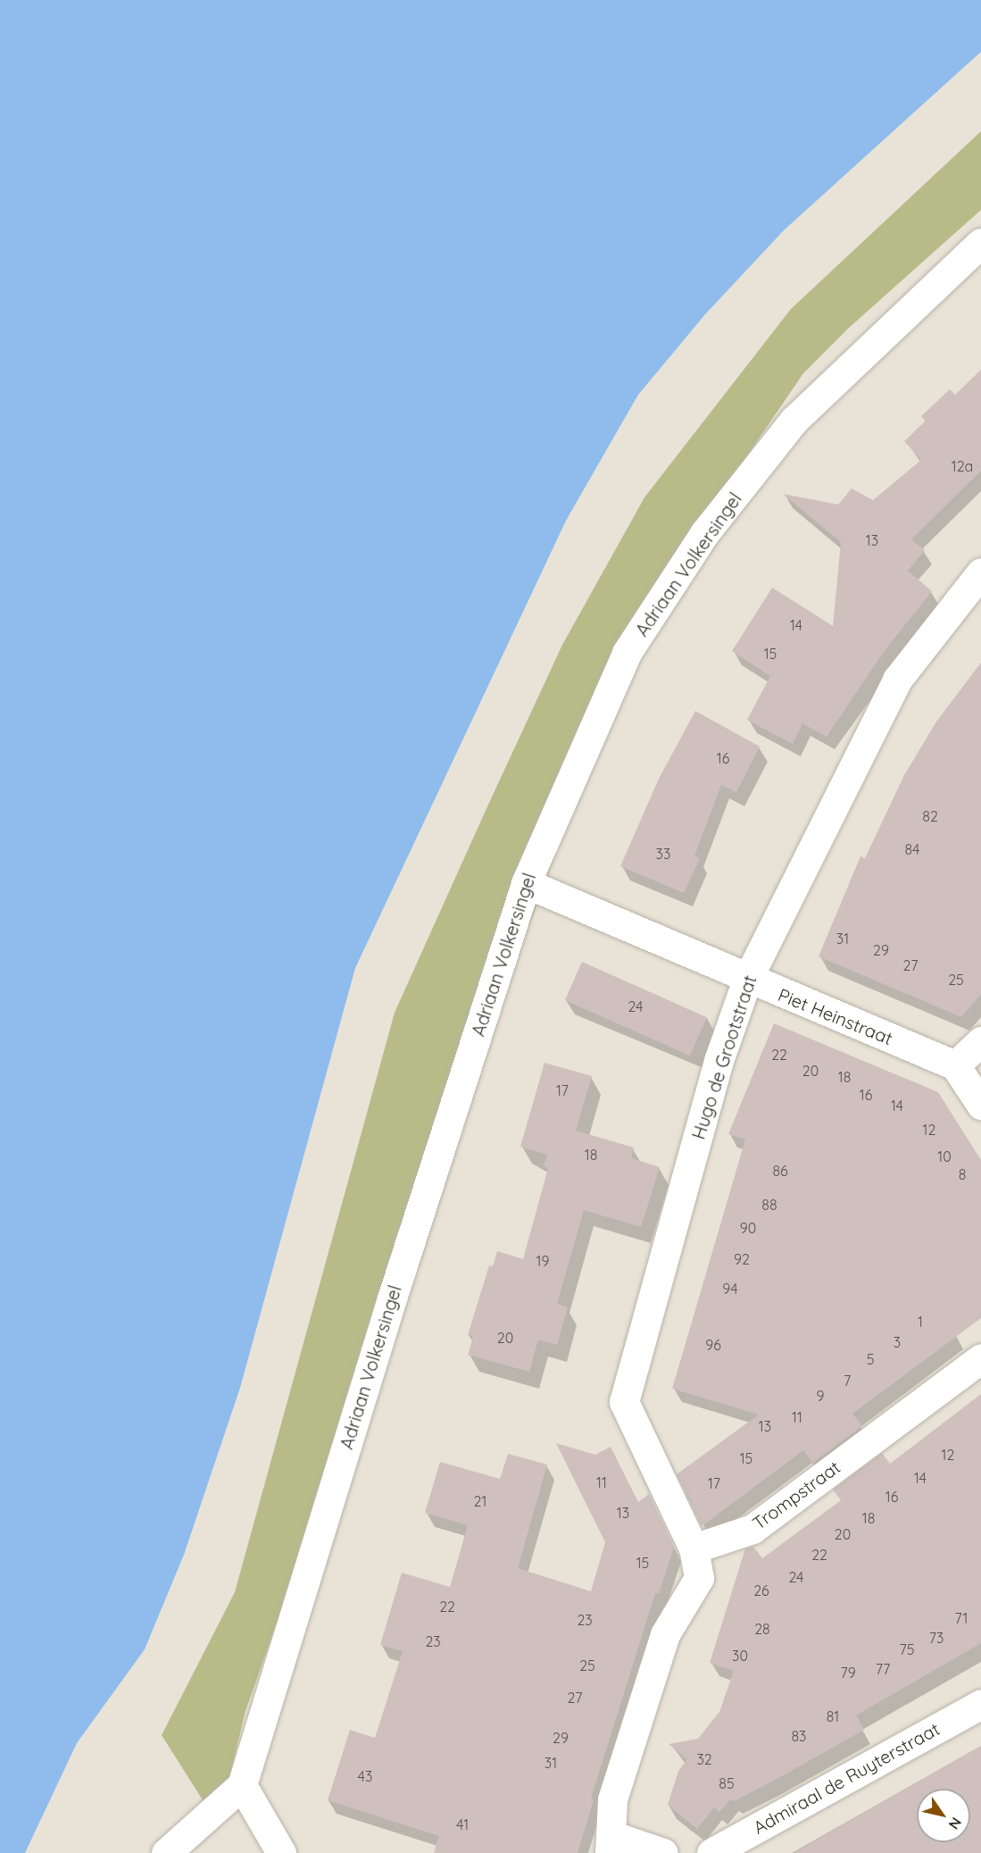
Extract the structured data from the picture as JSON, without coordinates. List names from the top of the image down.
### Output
{
  "streets": {
    "street": [
      "Adriaan Volkersingel",
      "Piet Heinstraat",
      "Hugo de Grootstraat",
      "Trompstraat",
      "Admiraal de Ruyterstraat"
    ]
  },
  "crossings": [
    ["Adriaan Volkersingel", "Piet Heinstraat"],
    ["Piet Heinstraat", "Hugo de Grootstraat"],
    ["Hugo de Grootstraat", "Trompstraat"]
  ],
  "house_numbers": [
    "12a",
    "13",
    "14",
    "15",
    "16",
    "82",
    "84",
    "33",
    "31",
    "29",
    "27",
    "25",
    "24",
    "22",
    "20",
    "18",
    "17",
    "16",
    "14",
    "12",
    "18",
    "10",
    "86",
    "8",
    "88",
    "90",
    "92",
    "19",
    "94",
    "1",
    "20",
    "3",
    "96",
    "5",
    "7",
    "9",
    "11",
    "13",
    "12",
    "15",
    "14",
    "11",
    "17",
    "16",
    "21",
    "13",
    "18",
    "20",
    "22",
    "15",
    "24",
    "26",
    "22",
    "71",
    "23",
    "28",
    "73",
    "23",
    "75",
    "30",
    "25",
    "77",
    "79",
    "27",
    "81",
    "83",
    "29",
    "32",
    "31",
    "43",
    "85",
    "41"
  ],
  "north": "bottom right"
}
